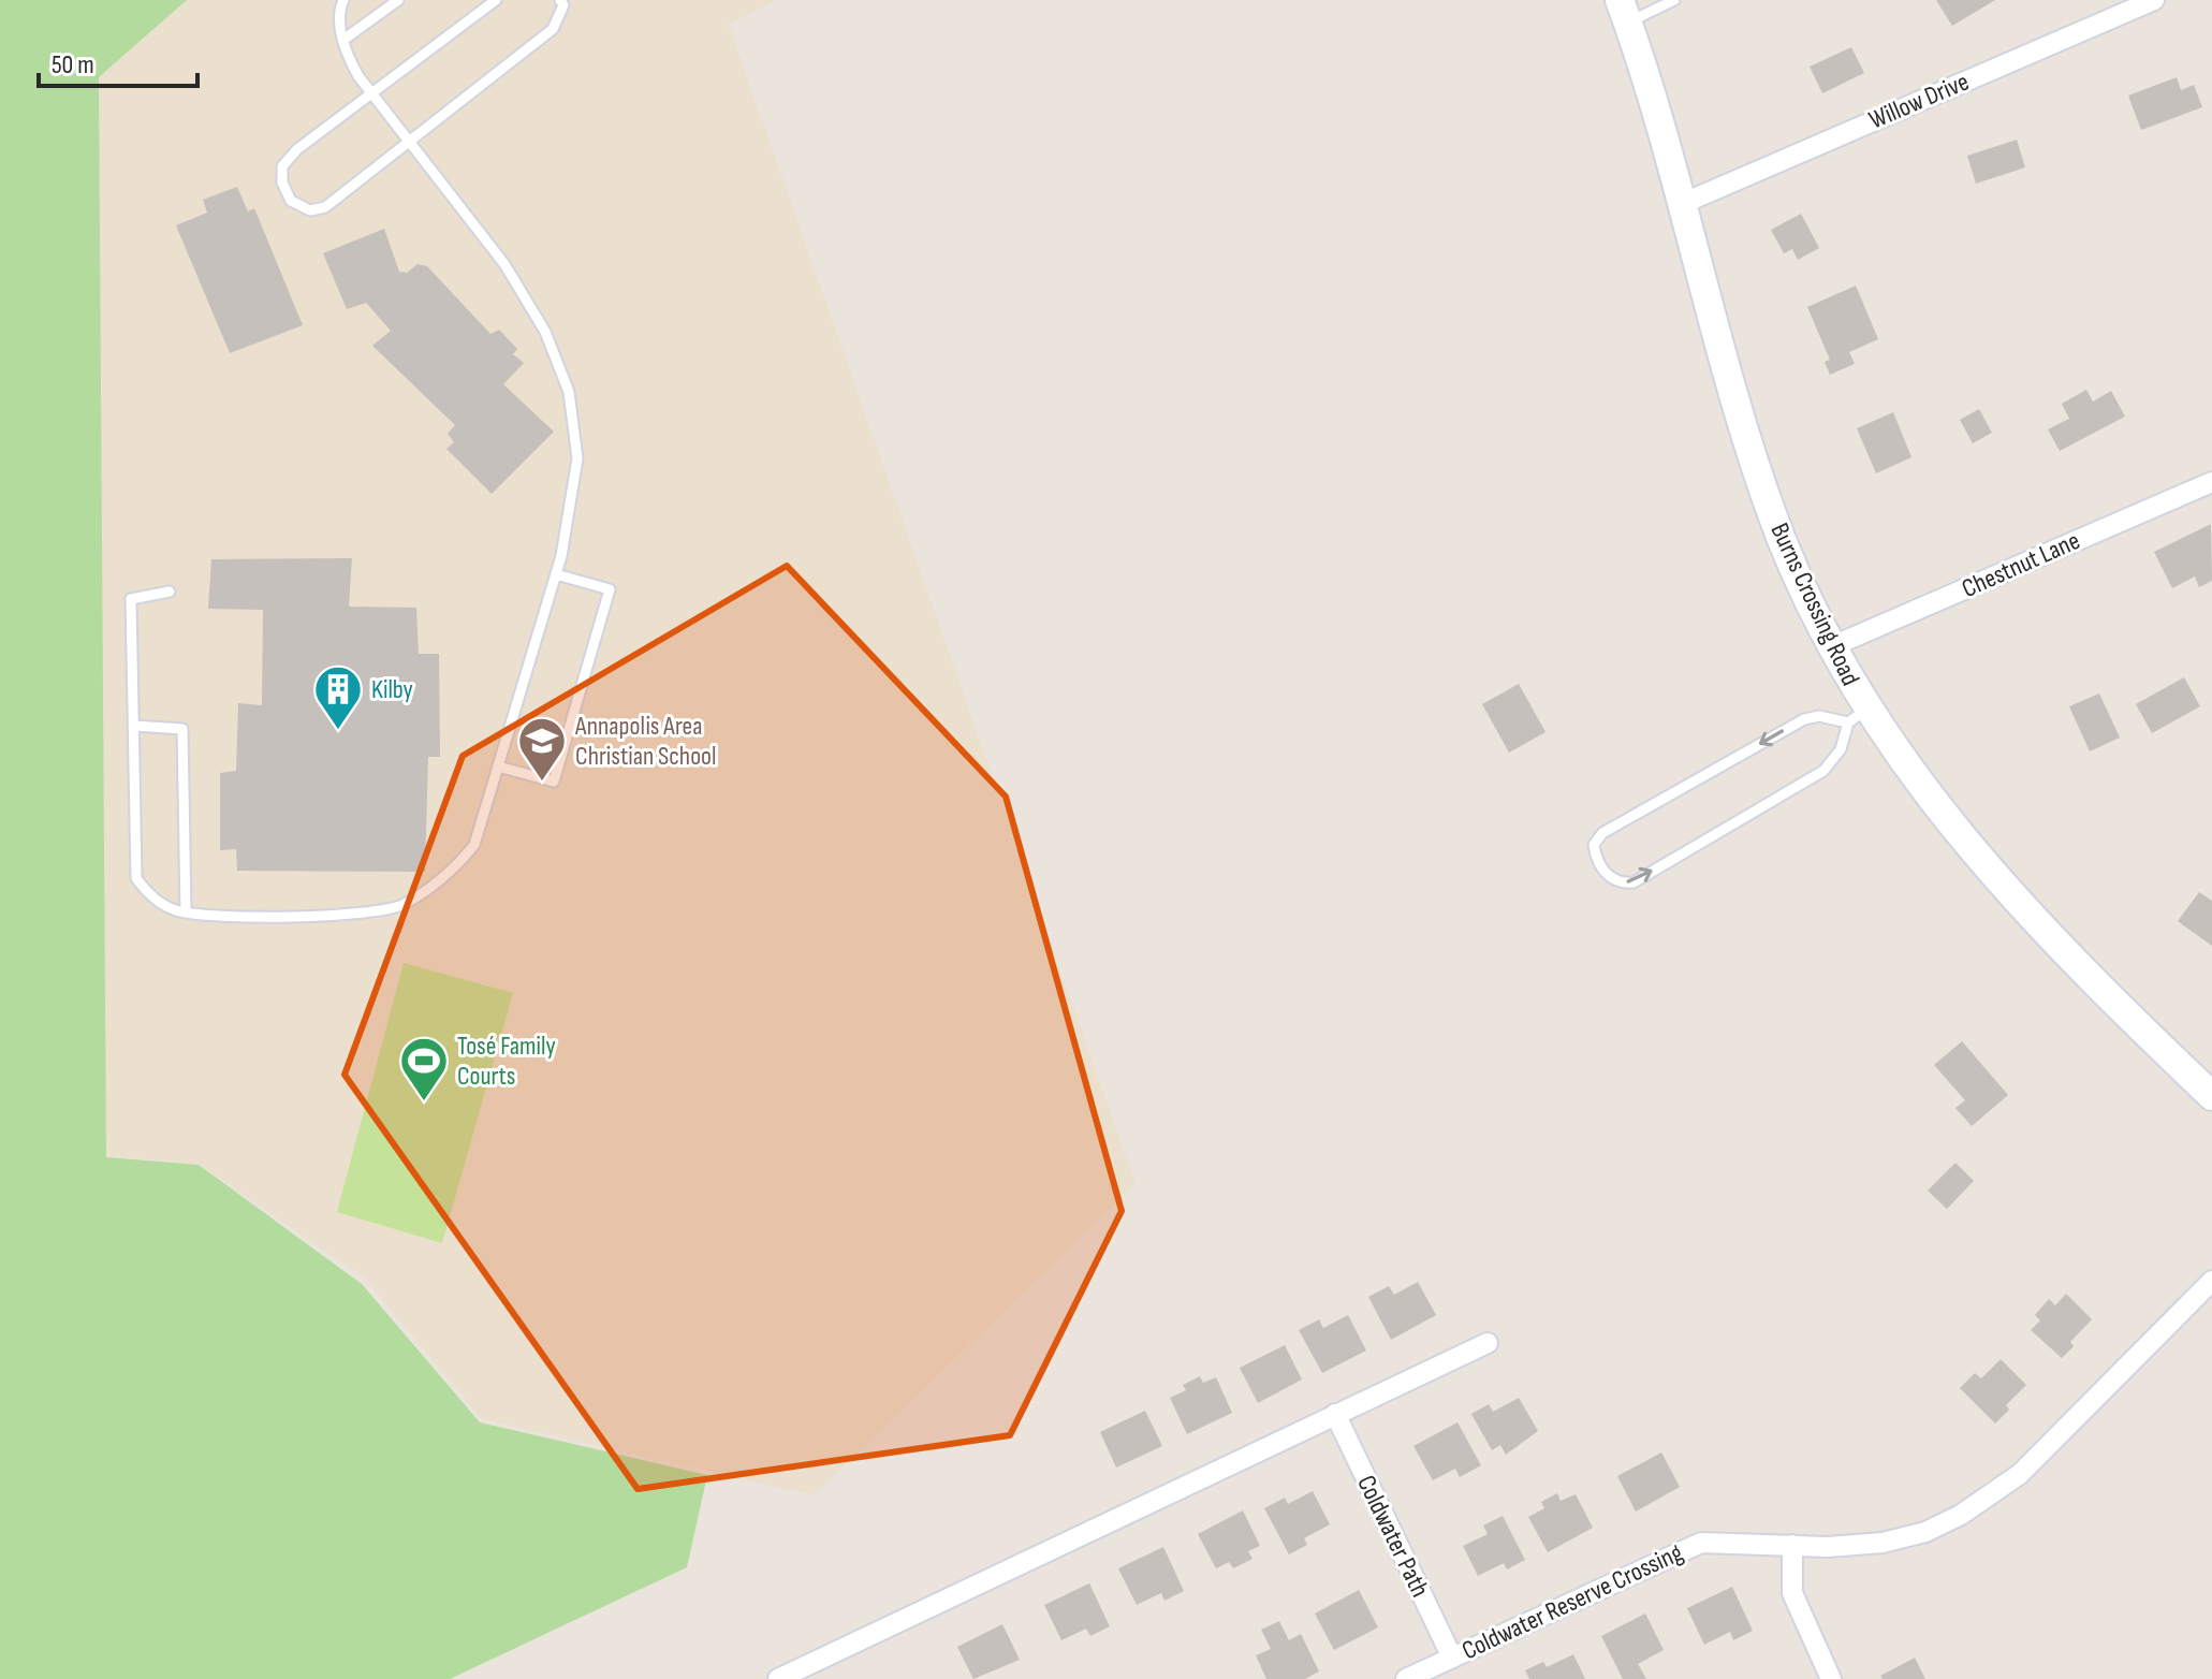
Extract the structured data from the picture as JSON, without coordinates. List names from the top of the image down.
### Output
{
  "streets": {
    "street": [
      "Willow Drive",
      "Chestnut Lane",
      "Burns Crossing Road",
      "Coldwater Path",
      "Coldwater Reserve Crossing"
    ]
  },
  "crossings": [
    ["Willow Drive", "Burns Crossing Road"],
    ["Chestnut Lane", "Burns Crossing Road"],
    ["Coldwater Path", "Coldwater Reserve Crossing"]
  ],
  "places": {
    "building": ["Kilby"],
    "school or university": ["Annapolis Area Christian School"],
    "sports": ["Tosé Family Courts"]
  },
  "scale_bar": "50 m"
}
